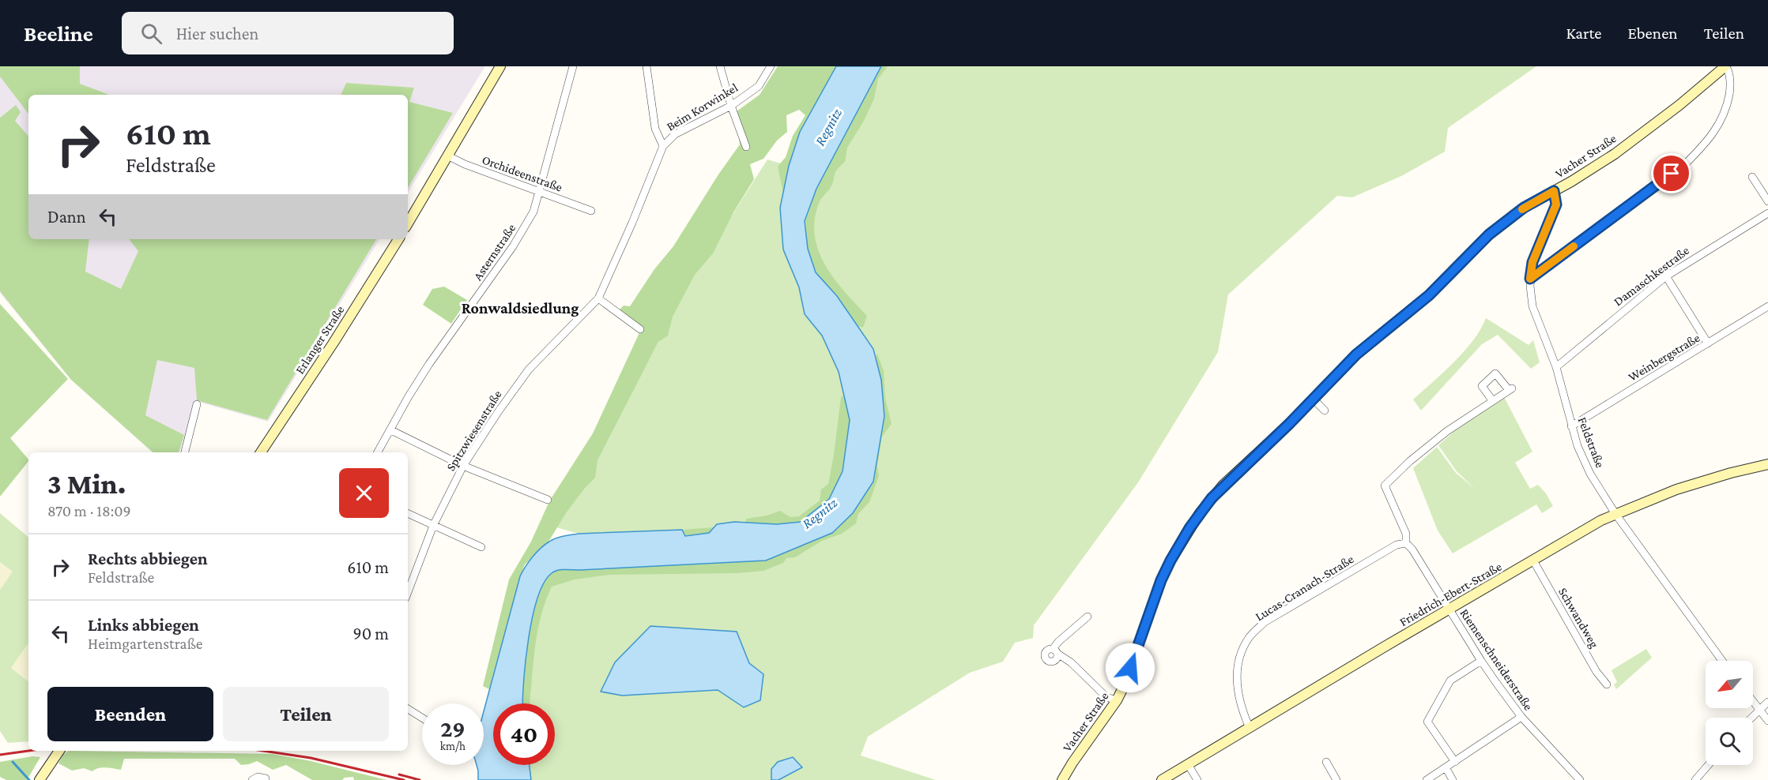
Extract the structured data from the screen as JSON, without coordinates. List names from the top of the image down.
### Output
{
  "streets": {
    "street": [
      "Beim Korwinkel",
      "Vacher Straße",
      "Orchideenstraße",
      "Asternstraße",
      "Damaschkestraße",
      "Erlanger Straße",
      "Weinbergstraße",
      "Spitzwiesenstraße",
      "Feldstraße",
      "Lucas-Cranach-Straße",
      "Friedrich-Ebert-Straße",
      "Schwandweg",
      "Riemenschneiderstraße"
    ]
  },
  "crossings": [
    ["Beim Korwinkel", "Spitzwiesenstraße"],
    ["Vacher Straße", "Feldstraße"],
    ["Orchideenstraße", "Asternstraße"],
    ["Damaschkestraße", "Feldstraße"],
    ["Weinbergstraße", "Feldstraße"],
    ["Feldstraße", "Friedrich-Ebert-Straße"],
    ["Lucas-Cranach-Straße", "Friedrich-Ebert-Straße"],
    ["Lucas-Cranach-Straße", "Riemenschneiderstraße"],
    ["Friedrich-Ebert-Straße", "Schwandweg"],
    ["Friedrich-Ebert-Straße", "Riemenschneiderstraße"]
  ],
  "districts": ["Ronwaldsiedlung"],
  "water": ["Regnitz"],
  "north": "bottom left",
  "page": {
    "header": "Beeline",
    "search": "Hier suchen",
    "nav": ["Karte", "Ebenen", "Teilen"],
    "turn": ["610 m", "Feldstraße"],
    "then": "Dann",
    "heading": ["3 Min.", "870 m · 18:09"],
    "list": [
      {
        "name": "Rechts abbiegen",
        "note": "Feldstraße",
        "value": "610 m"
      },
      {
        "name": "Links abbiegen",
        "note": "Heimgartenstraße",
        "value": "90 m"
      }
    ],
    "buttons": ["Beenden", "Teilen"],
    "speed": "29 km/h",
    "limit": "40"
  }
}
